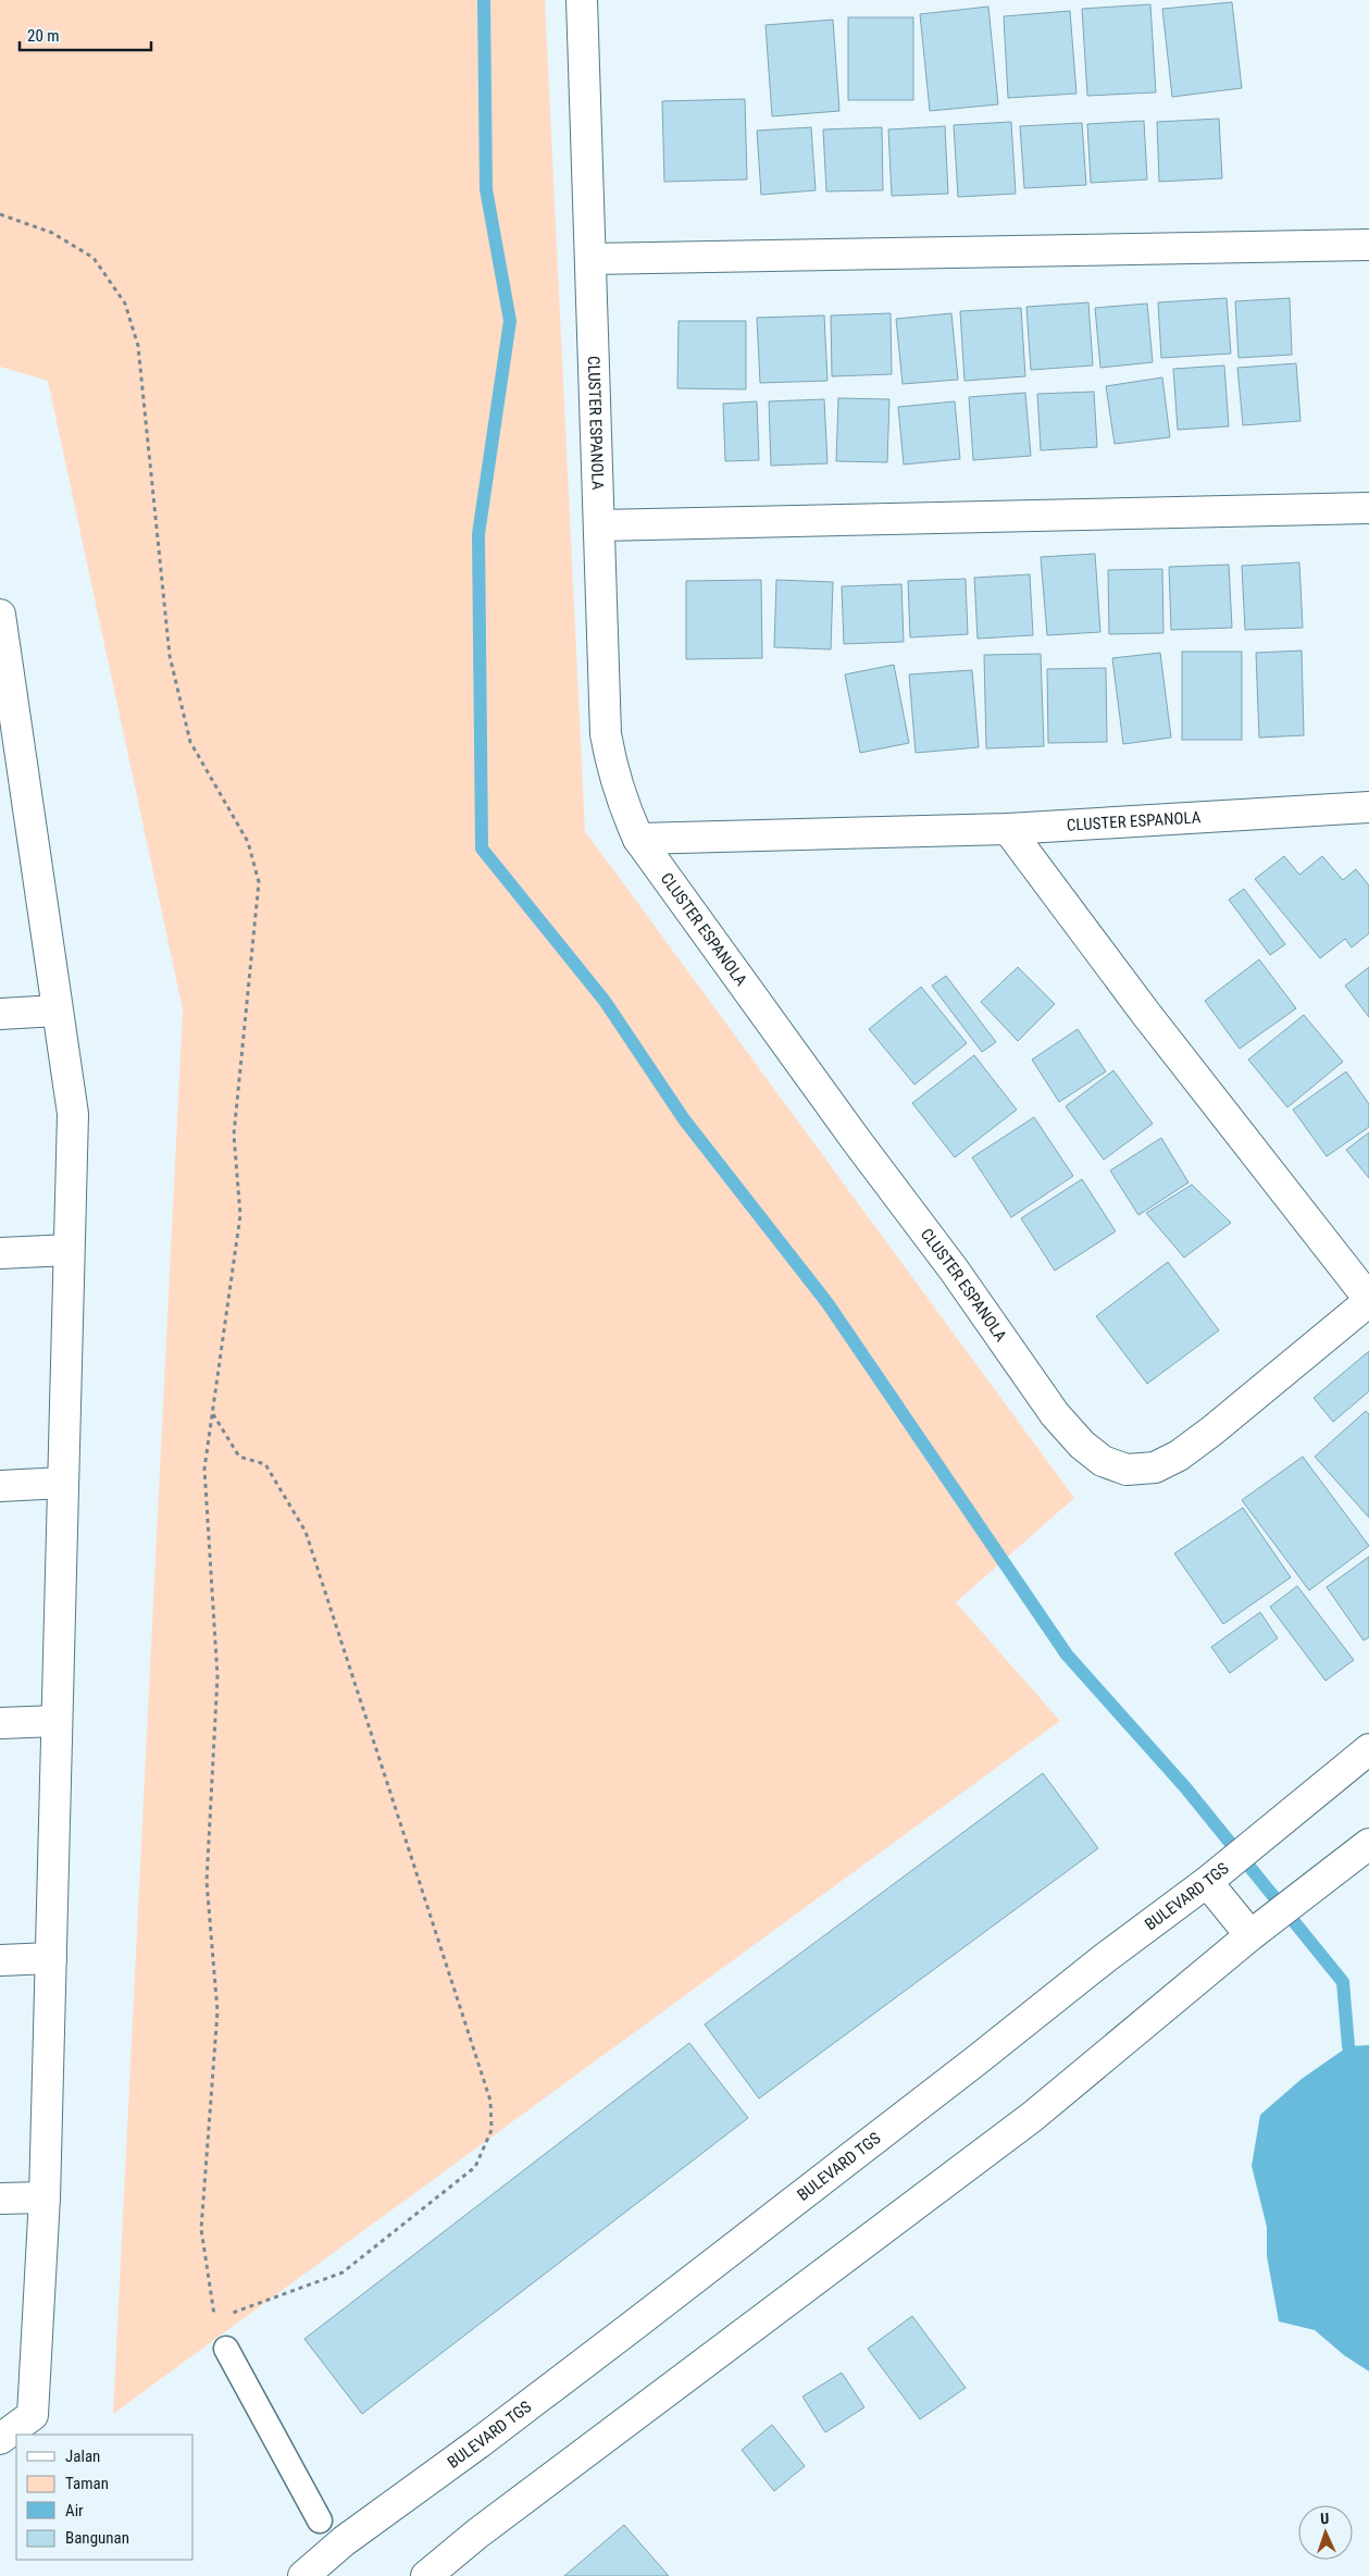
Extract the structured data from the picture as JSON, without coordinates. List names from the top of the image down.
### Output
{
  "streets": {
    "street": ["CLUSTER ESPANOLA", "BULEVARD TGS"]
  },
  "legend": [
    "Jalan",
    "Taman",
    "Air",
    "Bangunan"
  ],
  "scale_bar": "20 m",
  "north": "top"
}
